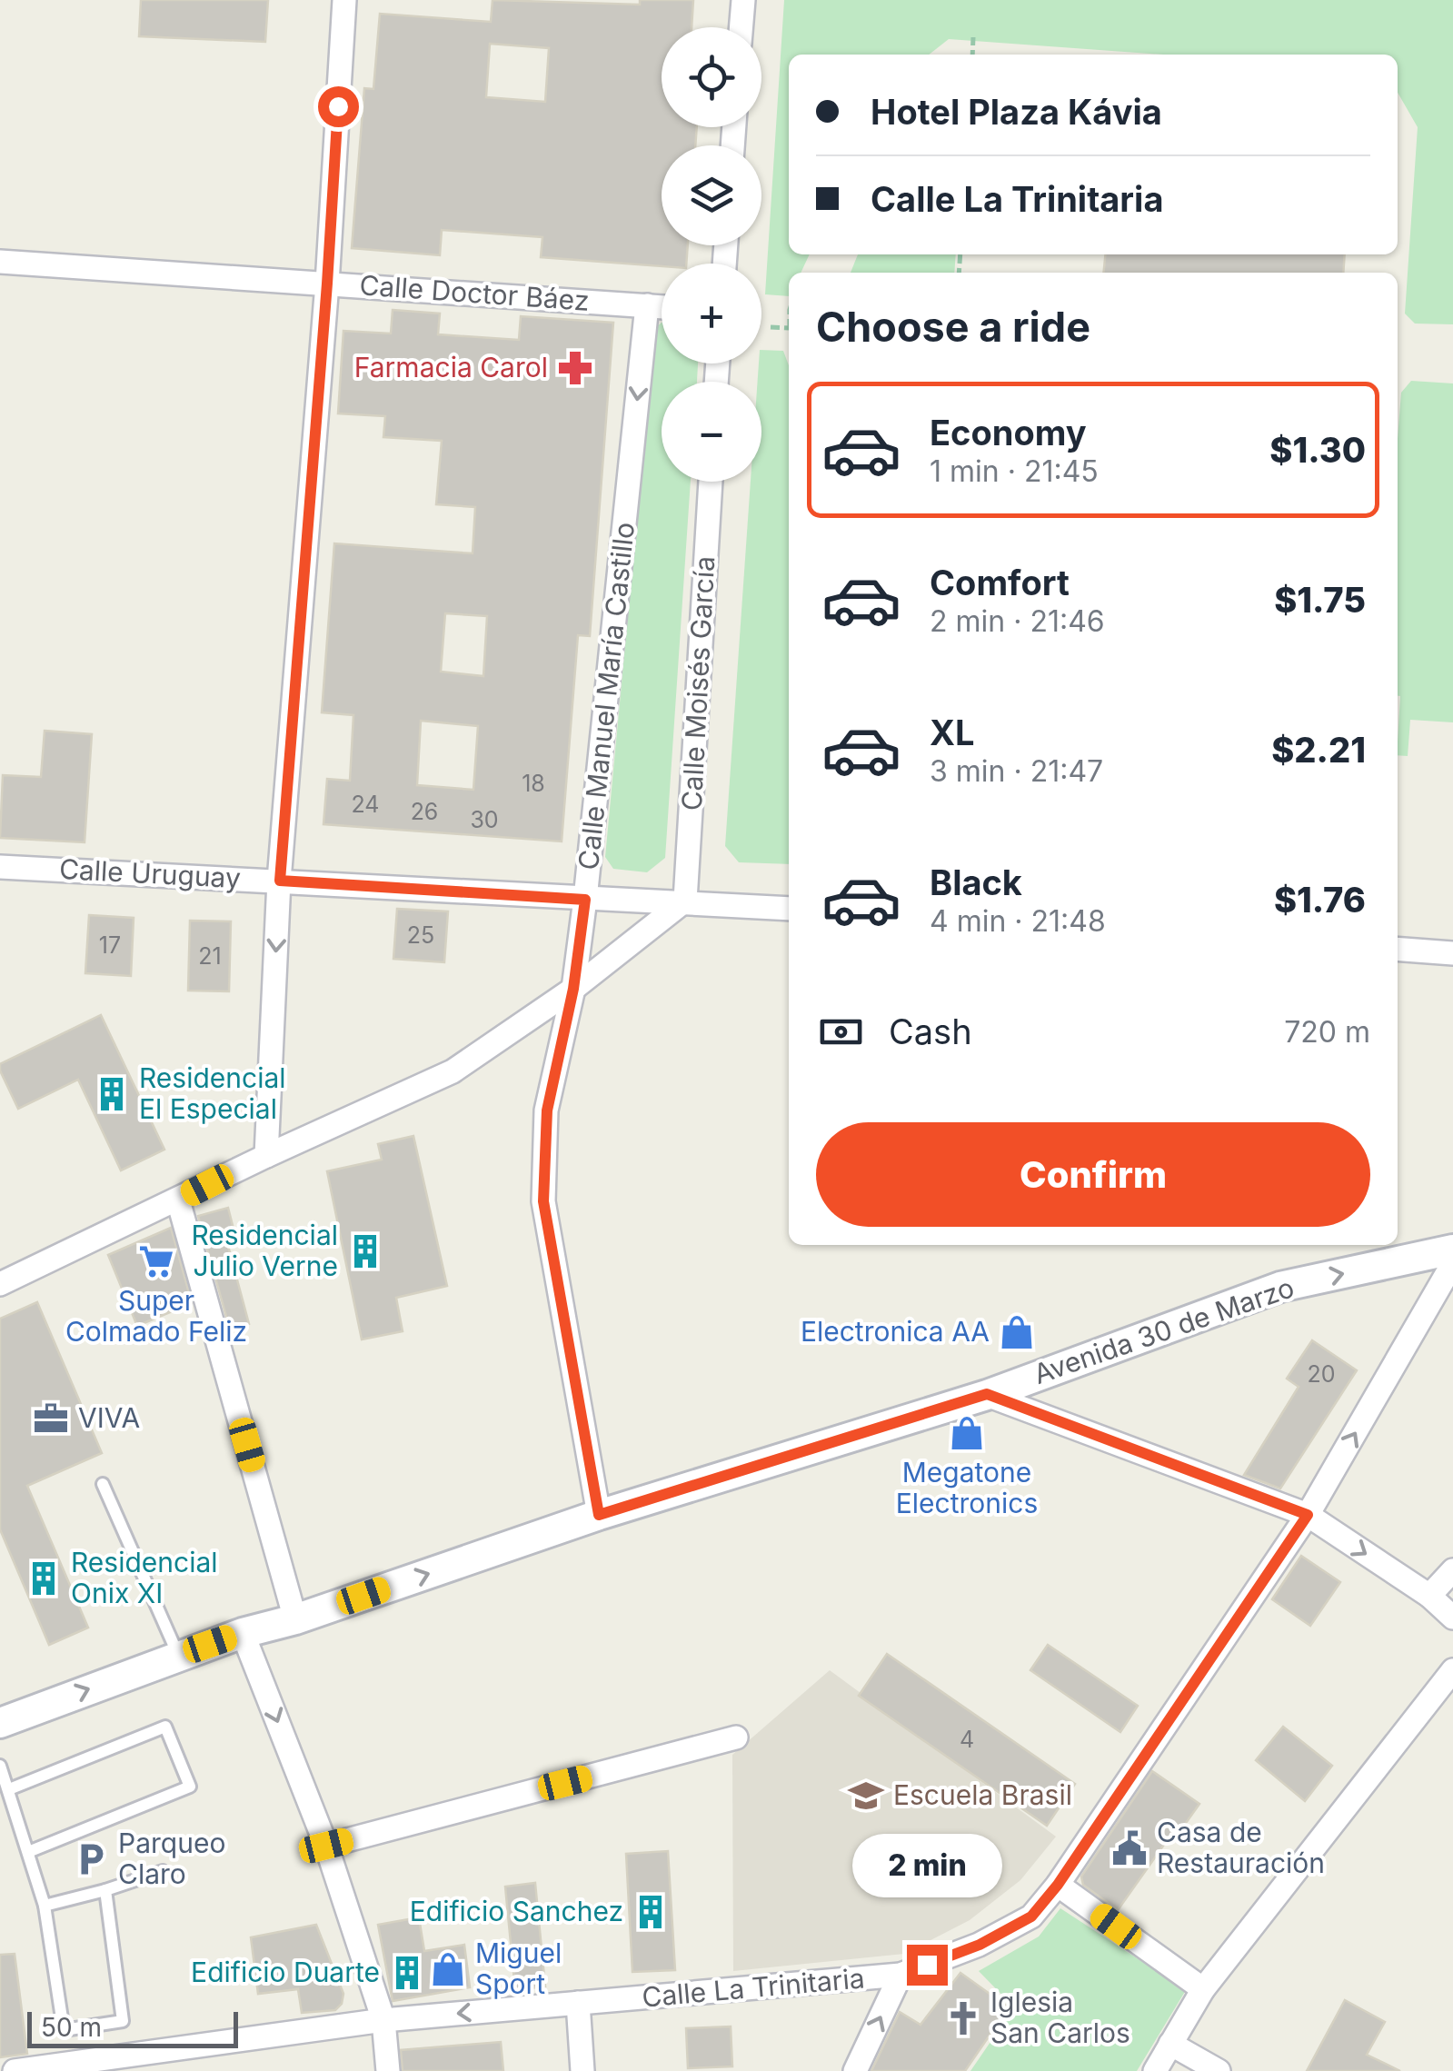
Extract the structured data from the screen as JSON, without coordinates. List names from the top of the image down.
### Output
{
  "streets": {
    "main road": ["Avenida 30 de Marzo"],
    "street": [
      "Calle Doctor Báez",
      "Calle Moisés García",
      "Calle Manuel María Castillo",
      "Calle Uruguay",
      "Calle La Trinitaria"
    ]
  },
  "crossings": [
    ["Calle Doctor Báez", "Calle Manuel María Castillo"],
    ["Calle Moisés García", "Calle Uruguay"],
    ["Calle Manuel María Castillo", "Calle Uruguay"],
    ["Calle Manuel María Castillo", "Avenida 30 de Marzo"]
  ],
  "one_way": ["Calle Manuel María Castillo", "Avenida 30 de Marzo"],
  "places": {
    "pharmacy": ["Farmacia Carol"],
    "building": [
      "Residencial El Especial",
      "Residencial Julio Verne",
      "Residencial Onix XI",
      "Edificio Sanchez",
      "Edificio Duarte"
    ],
    "supermarket": ["Super Colmado Feliz"],
    "shop": ["Electronica AA", "Megatone Electronics", "Miguel Sport"],
    "office": ["VIVA"],
    "school or university": ["Escuela Brasil"],
    "public building": ["Casa de Restauración"],
    "parking": ["Parqueo Claro"],
    "church": ["Iglesia San Carlos"]
  },
  "house_numbers": [
    "18",
    "24",
    "26",
    "30",
    "25",
    "17",
    "21",
    "20",
    "4"
  ],
  "scale_bar": "50 m",
  "page": {
    "map_buttons": ["+", "−"],
    "banner": ["Hotel Plaza Kávia", "Calle La Trinitaria"],
    "heading": "Choose a ride",
    "list": [
      {
        "name": "Economy",
        "note": "1 min · 21:45",
        "value": "$1.30"
      },
      {
        "name": "Comfort",
        "note": "2 min · 21:46",
        "value": "$1.75"
      },
      {
        "name": "XL",
        "note": "3 min · 21:47",
        "value": "$2.21"
      },
      {
        "name": "Black",
        "note": "4 min · 21:48",
        "value": "$1.76"
      }
    ],
    "pay": ["Cash", "720 m"],
    "buttons": "Confirm",
    "bubble": "2 min",
    "scale": "50 m"
  }
}
